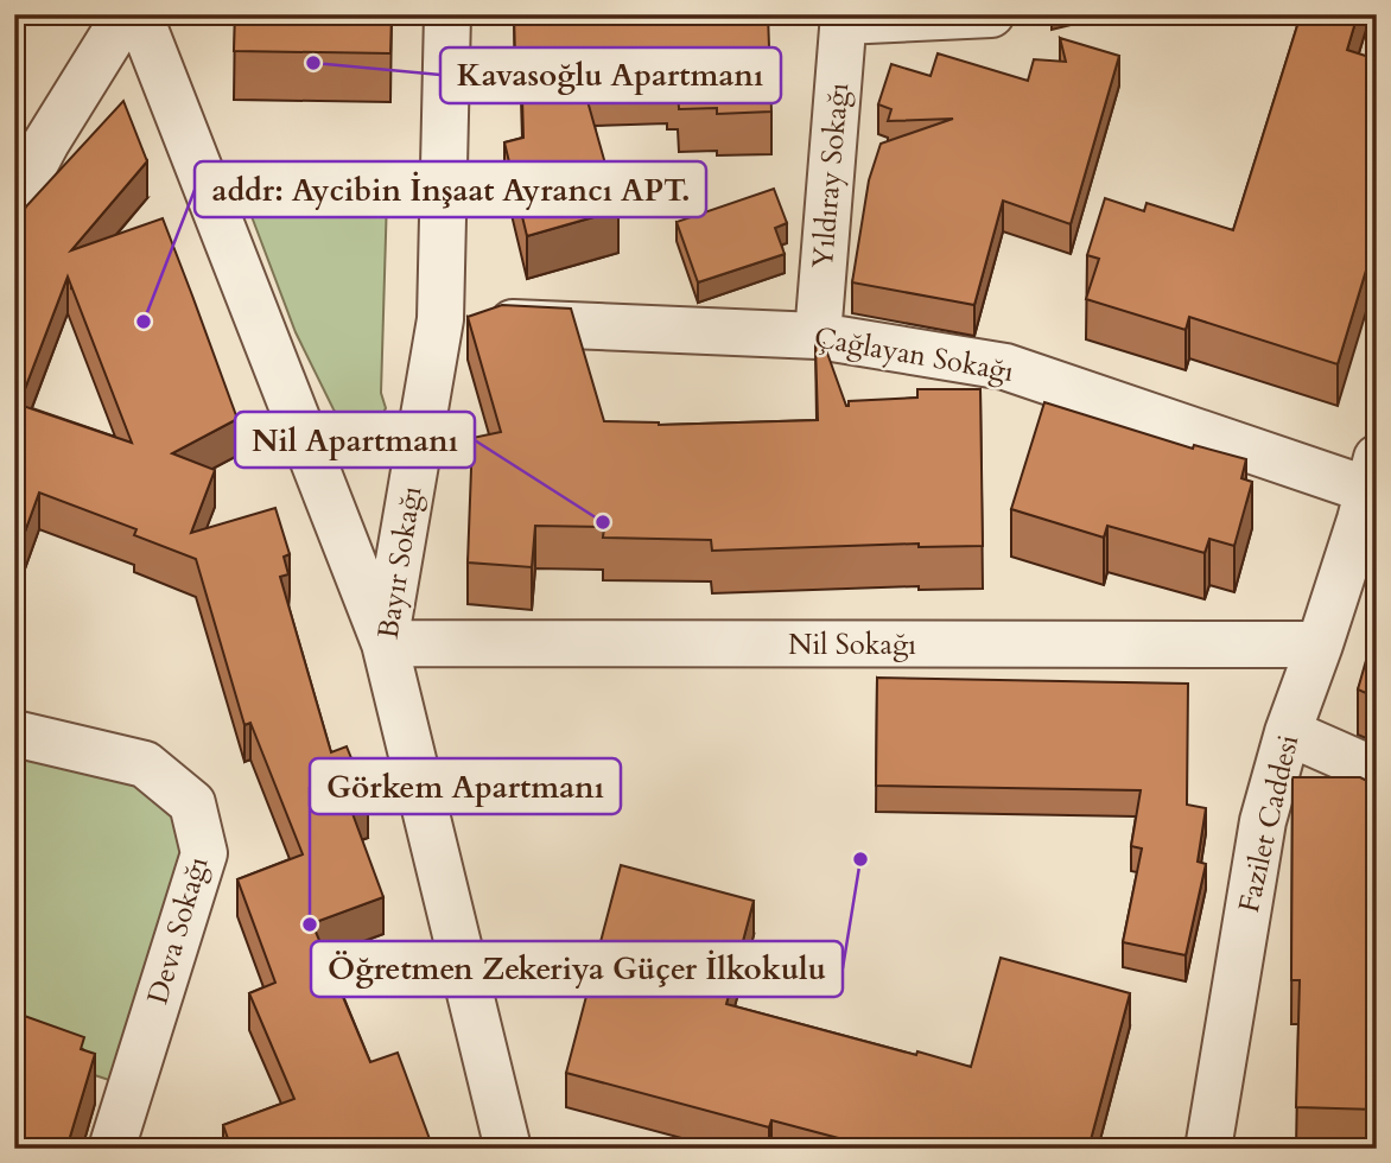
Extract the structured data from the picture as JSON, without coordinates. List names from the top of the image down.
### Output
{
  "streets": {
    "street": [
      "Yıldıray Sokağı",
      "Çağlayan Sokağı",
      "Bayır Sokağı",
      "Nil Sokağı",
      "Fazilet Caddesi",
      "Deva Sokağı"
    ]
  },
  "crossings": [
    ["Yıldıray Sokağı", "Çağlayan Sokağı"],
    ["Çağlayan Sokağı", "Bayır Sokağı"],
    ["Çağlayan Sokağı", "Fazilet Caddesi"],
    ["Bayır Sokağı", "Nil Sokağı"],
    ["Nil Sokağı", "Fazilet Caddesi"]
  ],
  "places": [
    "Kavasoğlu Apartmanı",
    "addr: Aycibin İnşaat Ayrancı APT.",
    "Nil Apartmanı",
    "Öğretmen Zekeriya Güçer İlkokulu",
    "Görkem Apartmanı"
  ]
}
